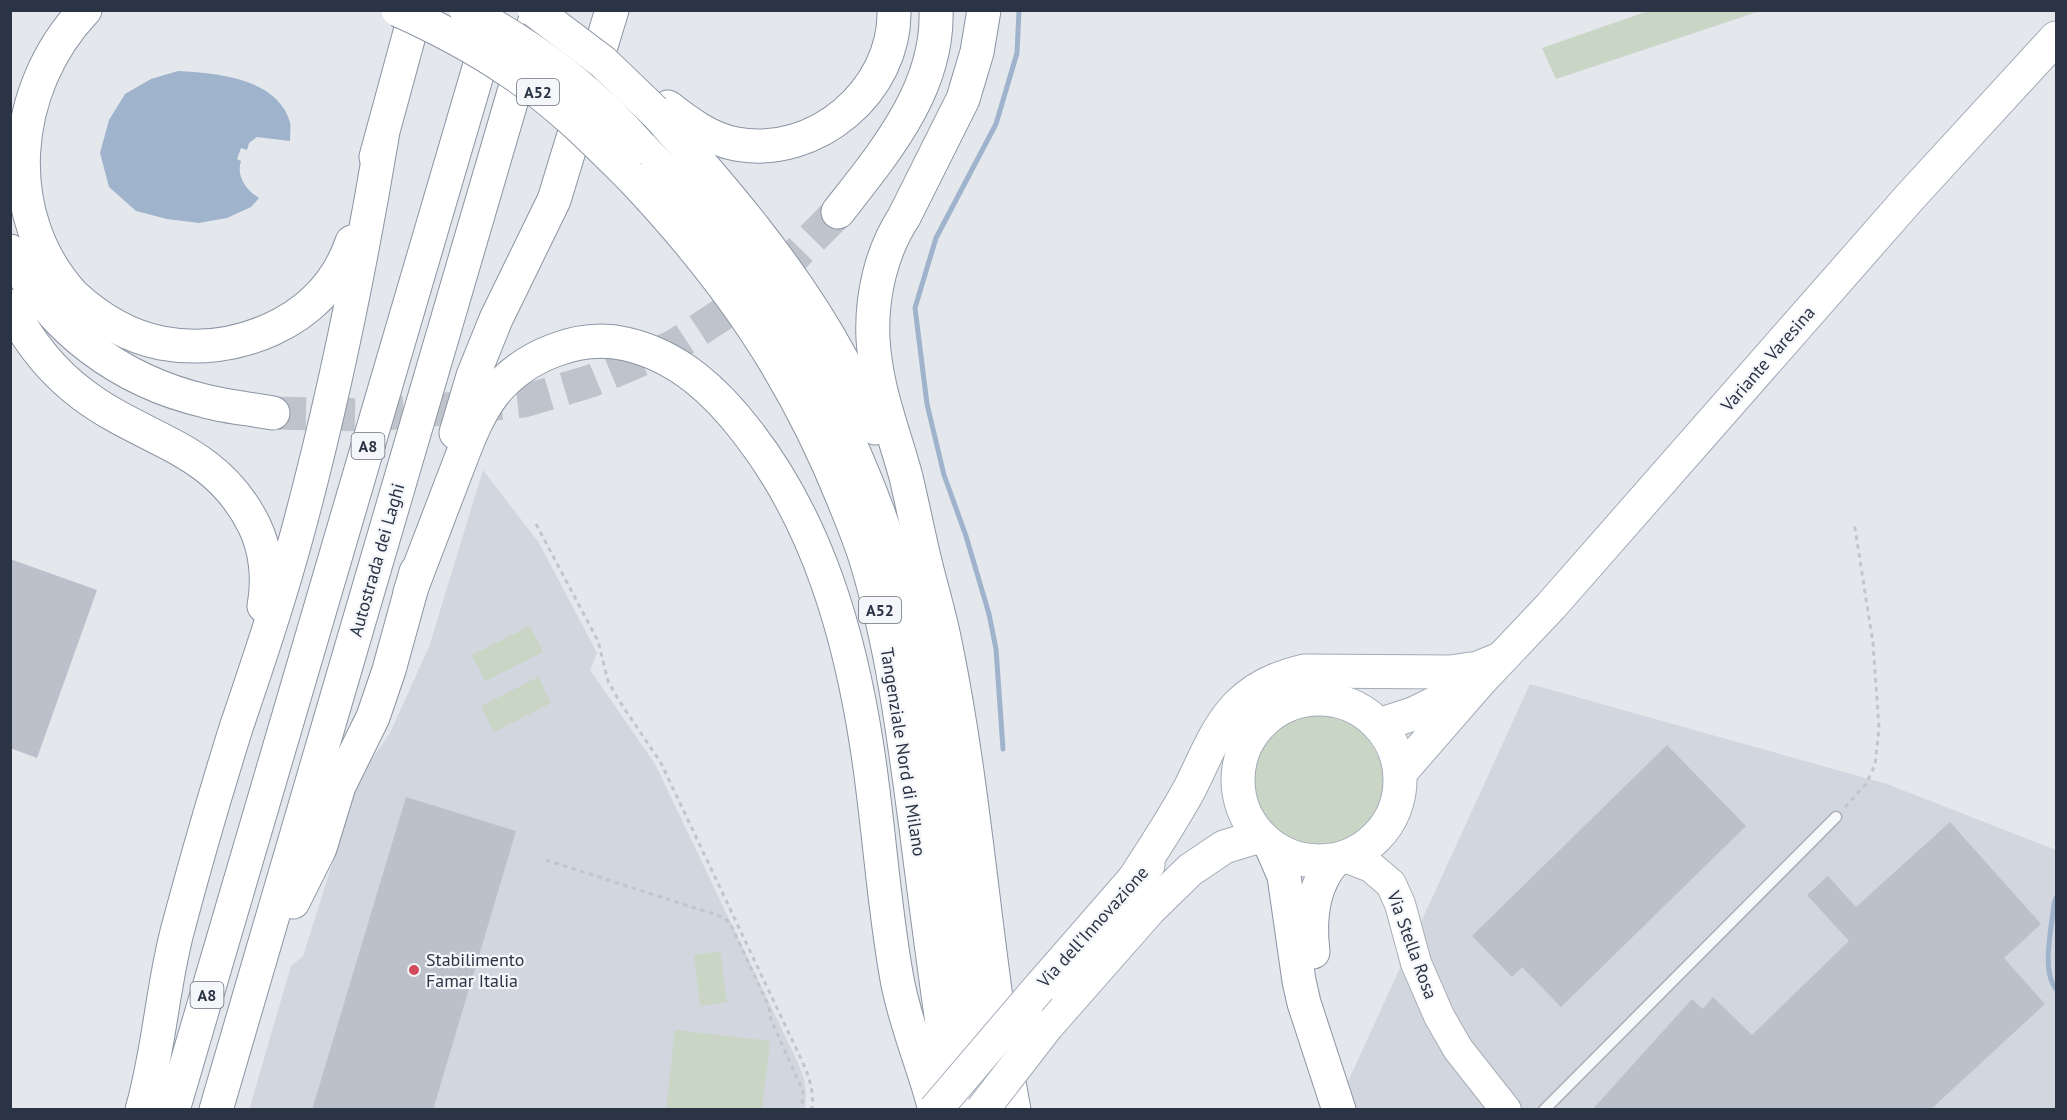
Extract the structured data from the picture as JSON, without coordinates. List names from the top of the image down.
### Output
{
  "streets": {
    "main road": [
      "A52",
      "Variante Varesina",
      "A8",
      "Autostrada dei Laghi",
      "Tangenziale Nord di Milano",
      "Via dell'Innovazione"
    ],
    "street": ["Via Stella Rosa"]
  },
  "crossings": [
    ["Variante Varesina", "Via dell'Innovazione"],
    ["Variante Varesina", "Via Stella Rosa"],
    ["Tangenziale Nord di Milano", "Via dell'Innovazione"],
    ["Via dell'Innovazione", "Via Stella Rosa"]
  ],
  "places": ["Stabilimento Famar Italia"]
}
